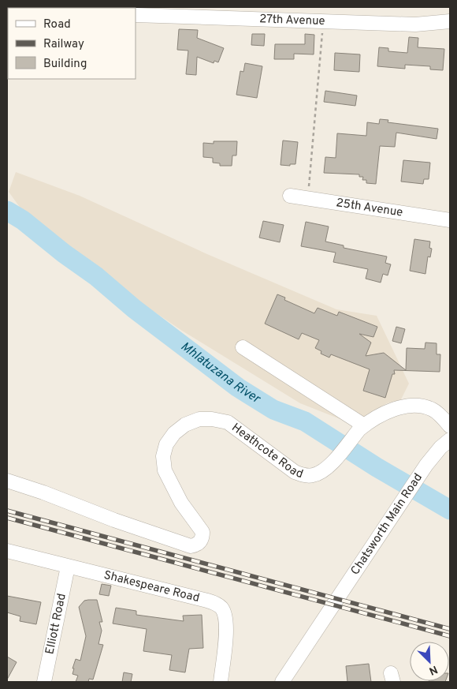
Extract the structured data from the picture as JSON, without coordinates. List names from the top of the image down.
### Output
{
  "streets": {
    "street": [
      "27th Avenue",
      "25th Avenue",
      "Heathcote Road",
      "Chatsworth Main Road",
      "Shakespeare Road",
      "Elliott Road"
    ]
  },
  "crossings": [
    ["Shakespeare Road", "Elliott Road"]
  ],
  "water": ["Mhlatuzana River"],
  "legend": ["Road", "Railway", "Building"],
  "north": "bottom right"
}
